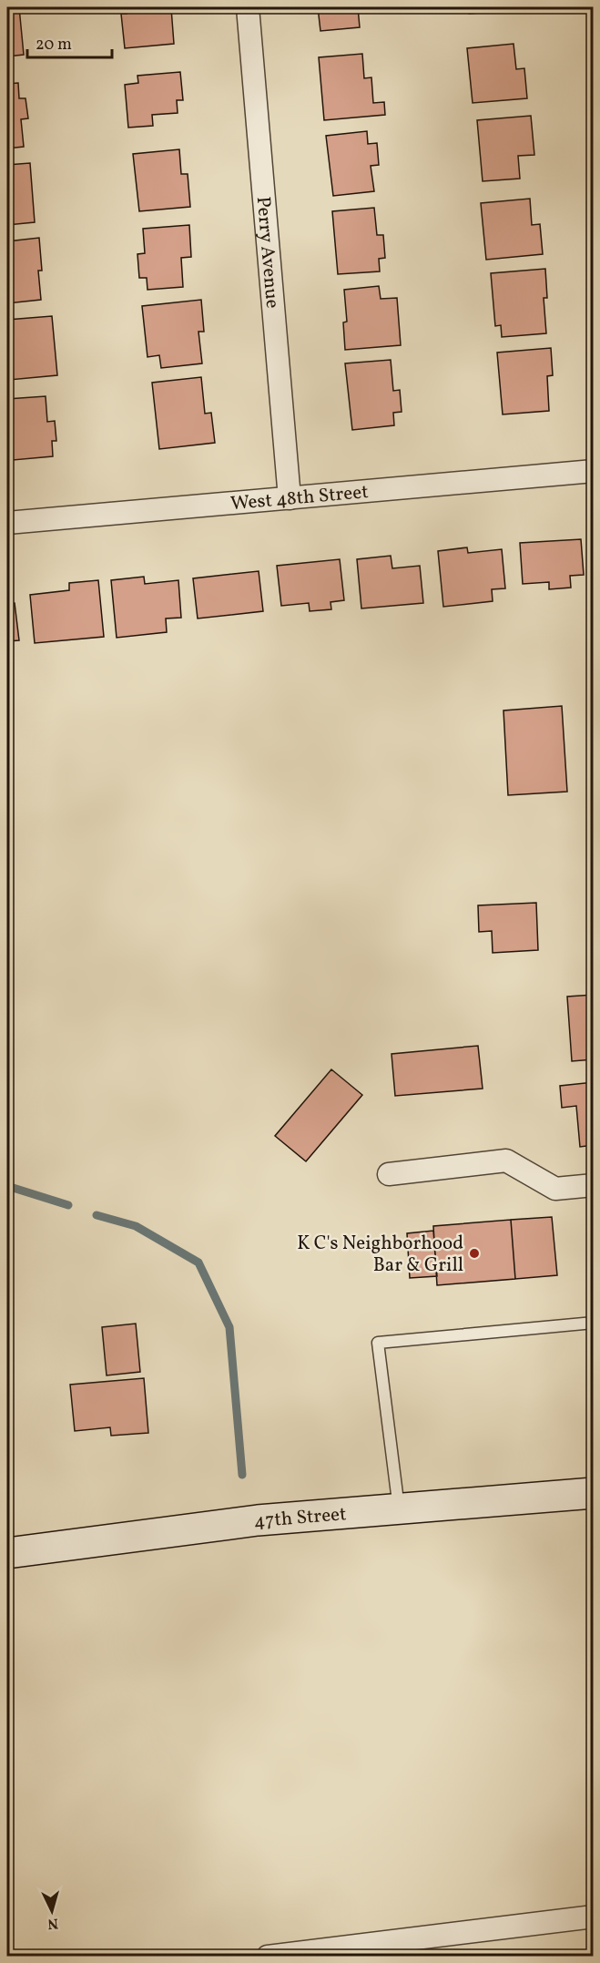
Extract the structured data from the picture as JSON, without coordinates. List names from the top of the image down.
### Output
{
  "streets": {
    "main road": ["47th Street"],
    "street": ["Perry Avenue", "West 48th Street"]
  },
  "crossings": [
    ["Perry Avenue", "West 48th Street"]
  ],
  "places": ["K C's Neighborhood Bar & Grill"],
  "scale_bar": "20 m",
  "north": "bottom"
}
